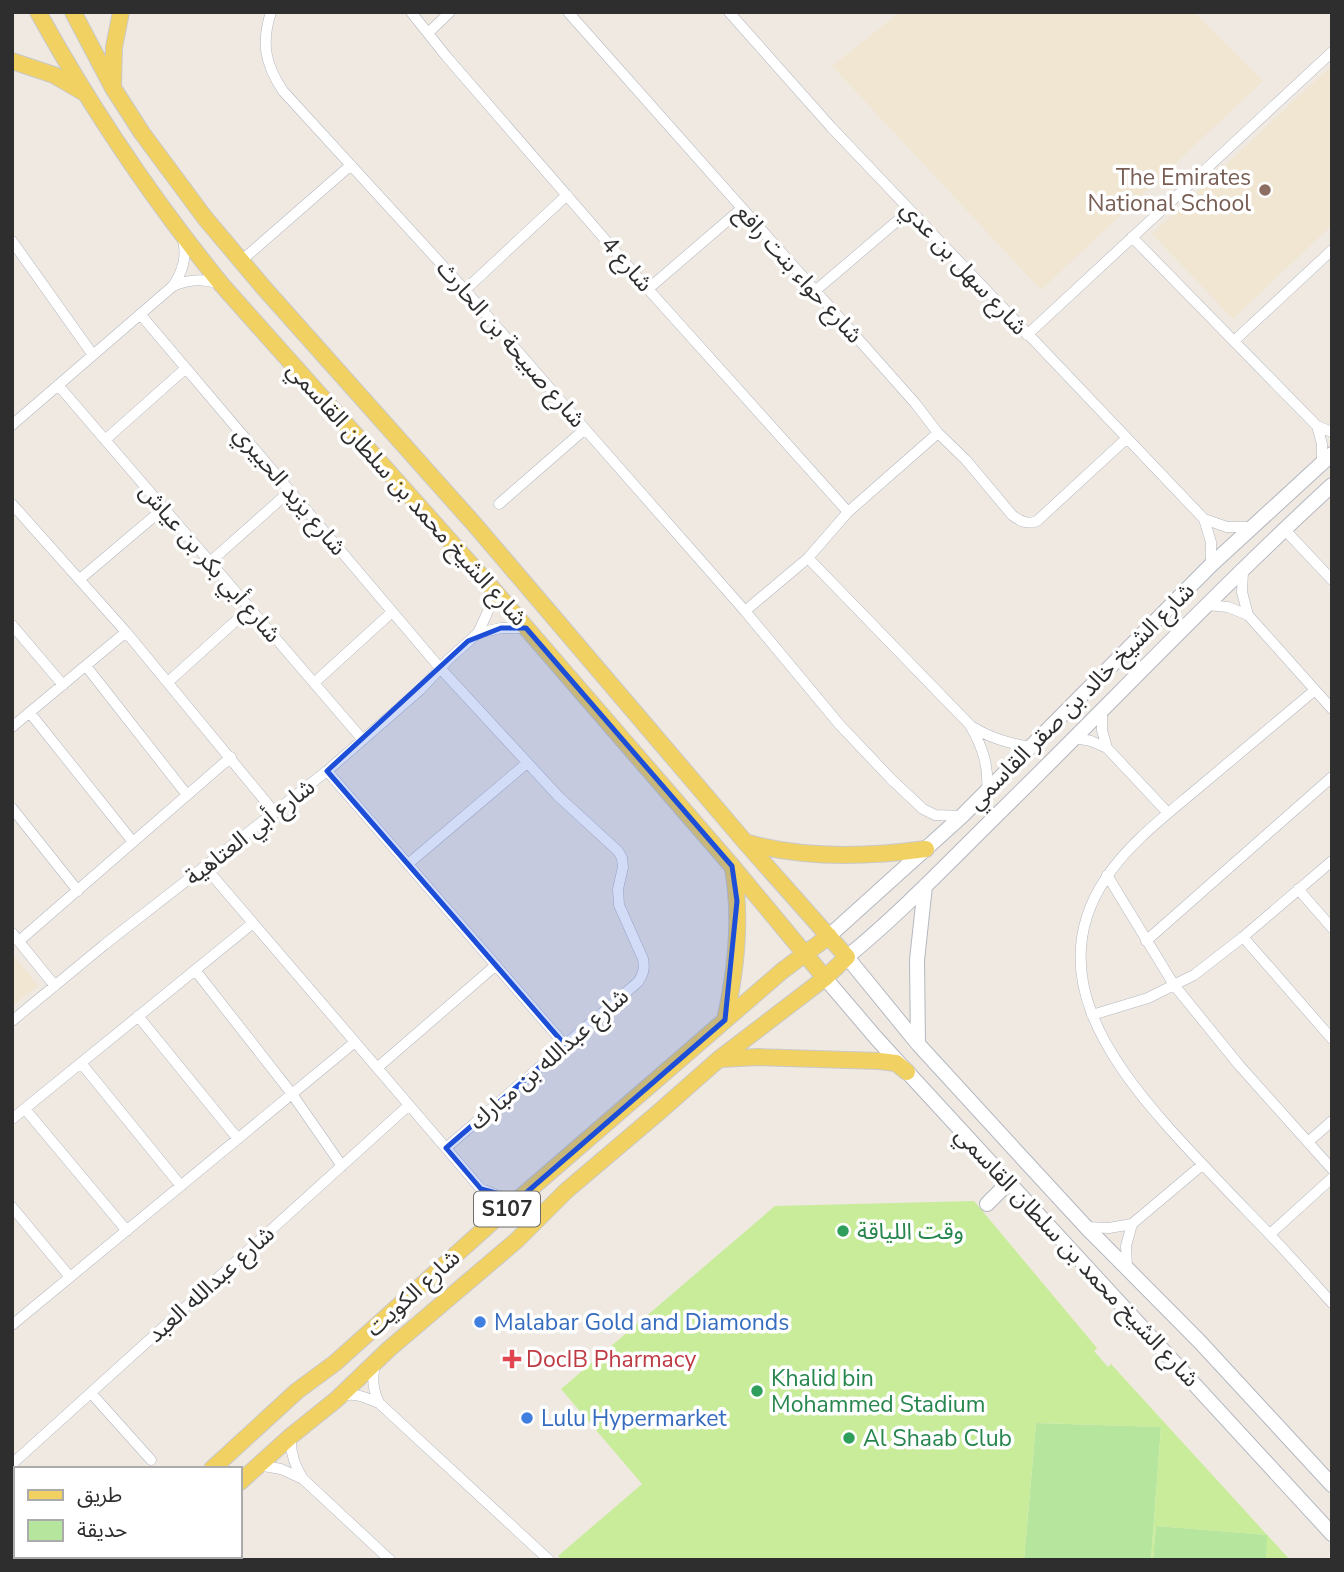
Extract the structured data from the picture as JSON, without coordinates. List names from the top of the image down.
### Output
{
  "streets": {
    "main road": [
      "شارع الشيخ محمد بن سلطان القاسمي",
      "شارع الشيخ خالد بن صقر القاسمي",
      "S107",
      "شارع الكويت"
    ],
    "street": [
      "شارع 4",
      "شارع سهل بن عدي",
      "شارع حواء بنت رافع",
      "شارع صبيحة بن الحارث",
      "شارع يزيد الحبيري",
      "شارع أبي بكر بن عياش",
      "شارع أبي العتاهية",
      "شارع عبدالله بن مبارك",
      "شارع عبدالله العبد"
    ]
  },
  "crossings": [
    ["شارع سهل بن عدي", "شارع حواء بنت رافع"],
    ["شارع صبيحة بن الحارث", "شارع الشيخ خالد بن صقر القاسمي"],
    ["شارع يزيد الحبيري", "شارع أبي العتاهية"],
    ["شارع يزيد الحبيري", "شارع عبدالله بن مبارك"],
    ["شارع الشيخ محمد بن سلطان القاسمي", "شارع الشيخ خالد بن صقر القاسمي"],
    ["شارع الشيخ محمد بن سلطان القاسمي", "شارع أبي العتاهية"],
    ["شارع الشيخ محمد بن سلطان القاسمي", "شارع الكويت"],
    ["شارع أبي بكر بن عياش", "شارع أبي العتاهية"],
    ["شارع الشيخ خالد بن صقر القاسمي", "شارع الكويت"],
    ["شارع أبي العتاهية", "شارع عبدالله بن مبارك"]
  ],
  "places": {
    "other": [
      "The Emirates National School",
      "وقت اللياقة",
      "Malabar Gold and Diamonds",
      "Khalid bin Mohammed Stadium",
      "Lulu Hypermarket",
      "Al Shaab Club"
    ],
    "health": ["DocIB Pharmacy"]
  },
  "legend": ["طريق", "حديقة"]
}
